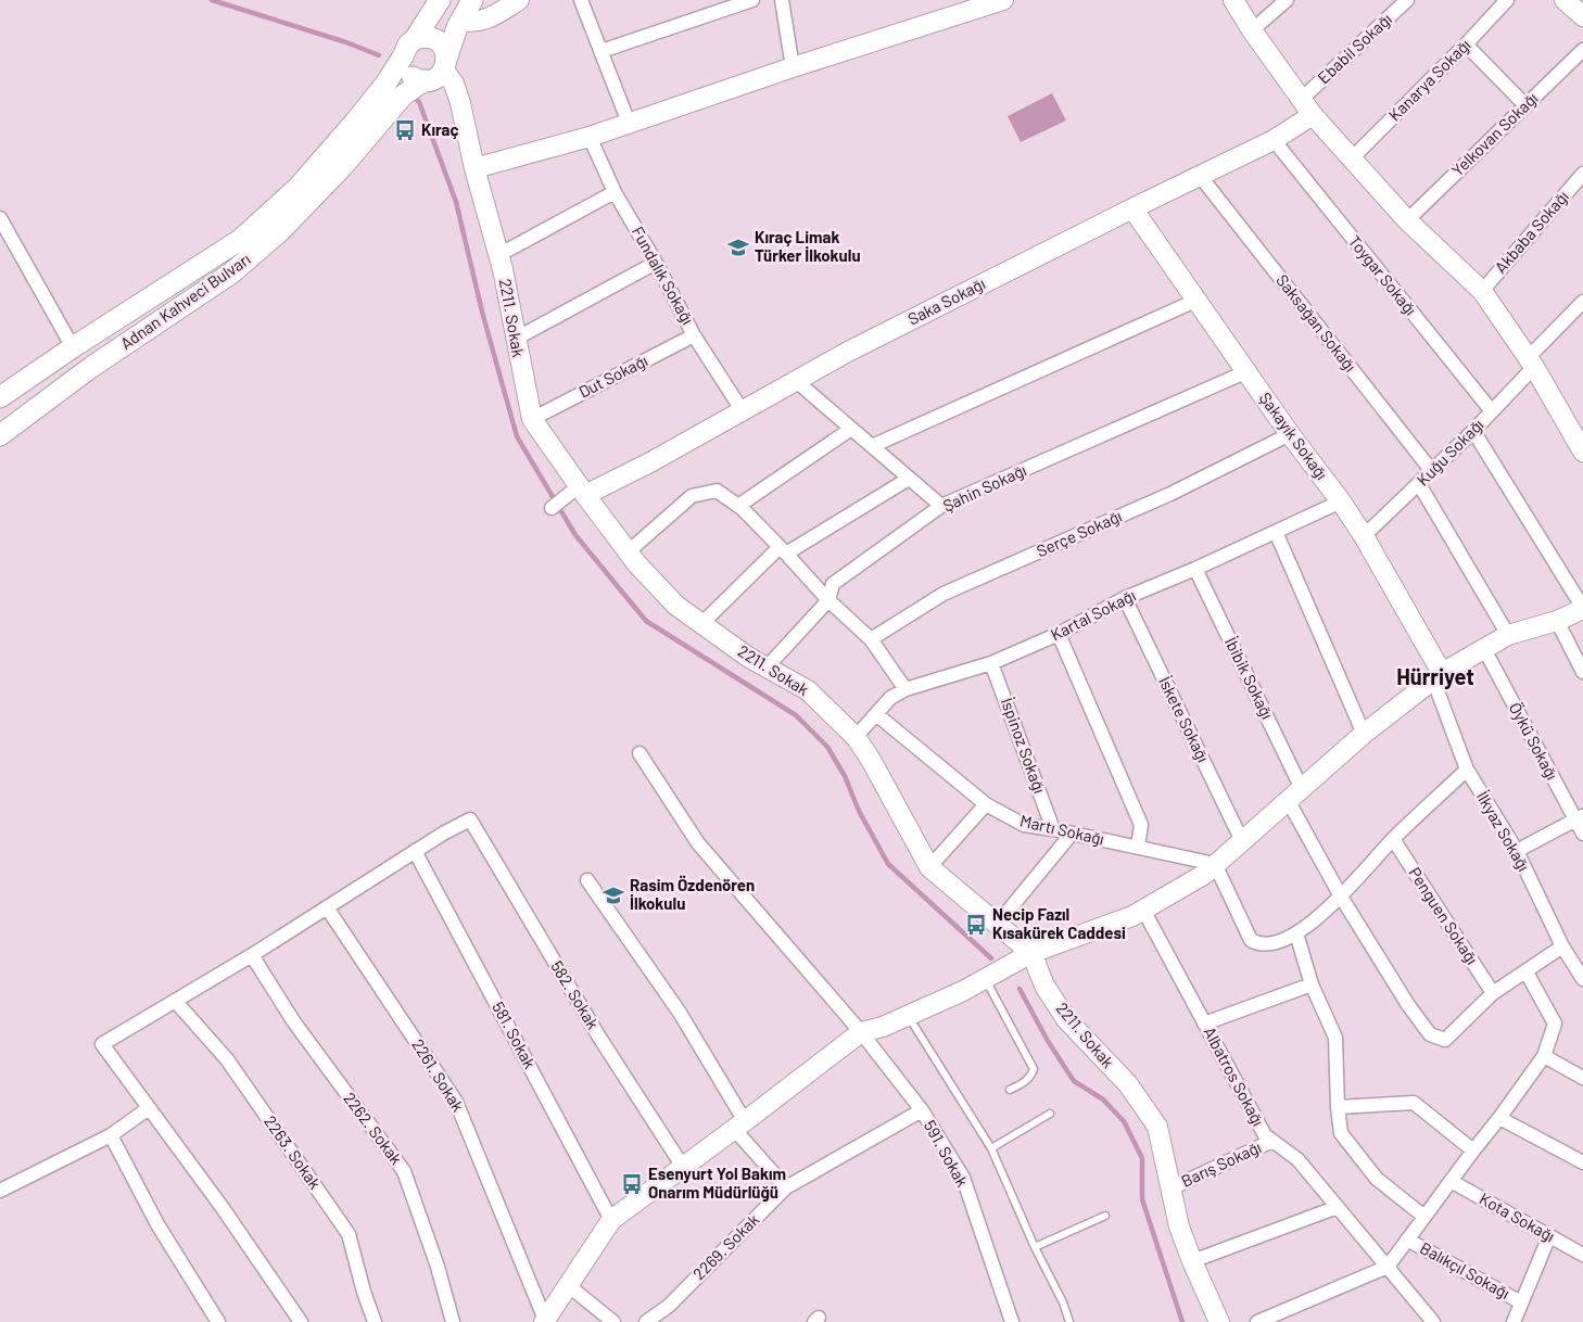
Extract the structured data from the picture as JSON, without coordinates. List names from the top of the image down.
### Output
{
  "streets": {
    "main road": ["Adnan Kahveci Bulvarı"],
    "street": [
      "Ebabil Sokağı",
      "Kanarya Sokağı",
      "Yelkovan Sokağı",
      "Akbaba Sokağı",
      "Fundalık Sokağı",
      "Toygar Sokağı",
      "Saka Sokağı",
      "2211. Sokak",
      "Saksağan Sokağı",
      "Dut Sokağı",
      "Şakayık Sokağı",
      "Kuğu Sokağı",
      "Şahin Sokağı",
      "Serçe Sokağı",
      "Kartal Sokağı",
      "İbibik Sokağı",
      "İskete Sokağı",
      "Öykü Sokağı",
      "İspinoz Sokağı",
      "Martı Sokağı",
      "İlkyaz Sokağı",
      "Penguen Sokağı",
      "582. Sokak",
      "581. Sokak",
      "2261. Sokak",
      "Albatros Sokağı",
      "2262. Sokak",
      "2263. Sokak",
      "591. Sokak",
      "Barış Sokağı",
      "Kota Sokağı",
      "2269. Sokak",
      "Balıkçıl Sokağı"
    ]
  },
  "crossings": [
    ["Fundalık Sokağı", "Saka Sokağı"],
    ["Fundalık Sokağı", "Dut Sokağı"],
    ["Toygar Sokağı", "Saka Sokağı"],
    ["Toygar Sokağı", "Kuğu Sokağı"],
    ["Adnan Kahveci Bulvarı", "2211. Sokak"],
    ["Saka Sokağı", "2211. Sokak"],
    ["Saka Sokağı", "Saksağan Sokağı"],
    ["Saka Sokağı", "Şakayık Sokağı"],
    ["2211. Sokak", "Dut Sokağı"],
    ["2211. Sokak", "Şahin Sokağı"],
    ["2211. Sokak", "Kartal Sokağı"],
    ["2211. Sokak", "Barış Sokağı"],
    ["Saksağan Sokağı", "Kuğu Sokağı"],
    ["Şakayık Sokağı", "Kuğu Sokağı"],
    ["Şakayık Sokağı", "Şahin Sokağı"],
    ["Şakayık Sokağı", "Serçe Sokağı"],
    ["Şakayık Sokağı", "Kartal Sokağı"],
    ["Şakayık Sokağı", "İlkyaz Sokağı"],
    ["Kartal Sokağı", "İbibik Sokağı"],
    ["Kartal Sokağı", "İskete Sokağı"],
    ["Kartal Sokağı", "İspinoz Sokağı"],
    ["Kartal Sokağı", "Martı Sokağı"],
    ["İbibik Sokağı", "Penguen Sokağı"],
    ["İspinoz Sokağı", "Martı Sokağı"],
    ["582. Sokak", "581. Sokak"],
    ["Albatros Sokağı", "Barış Sokağı"],
    ["591. Sokak", "2269. Sokak"]
  ],
  "districts": ["Hürriyet"],
  "places": {
    "bus stop": ["Kıraç", "Necip Fazıl Kısakürek Caddesi", "Esenyurt Yol Bakım Onarım Müdürlüğü"],
    "school or university": ["Kıraç Limak Türker İlkokulu", "Rasim Özdenören İlkokulu"]
  }
}
